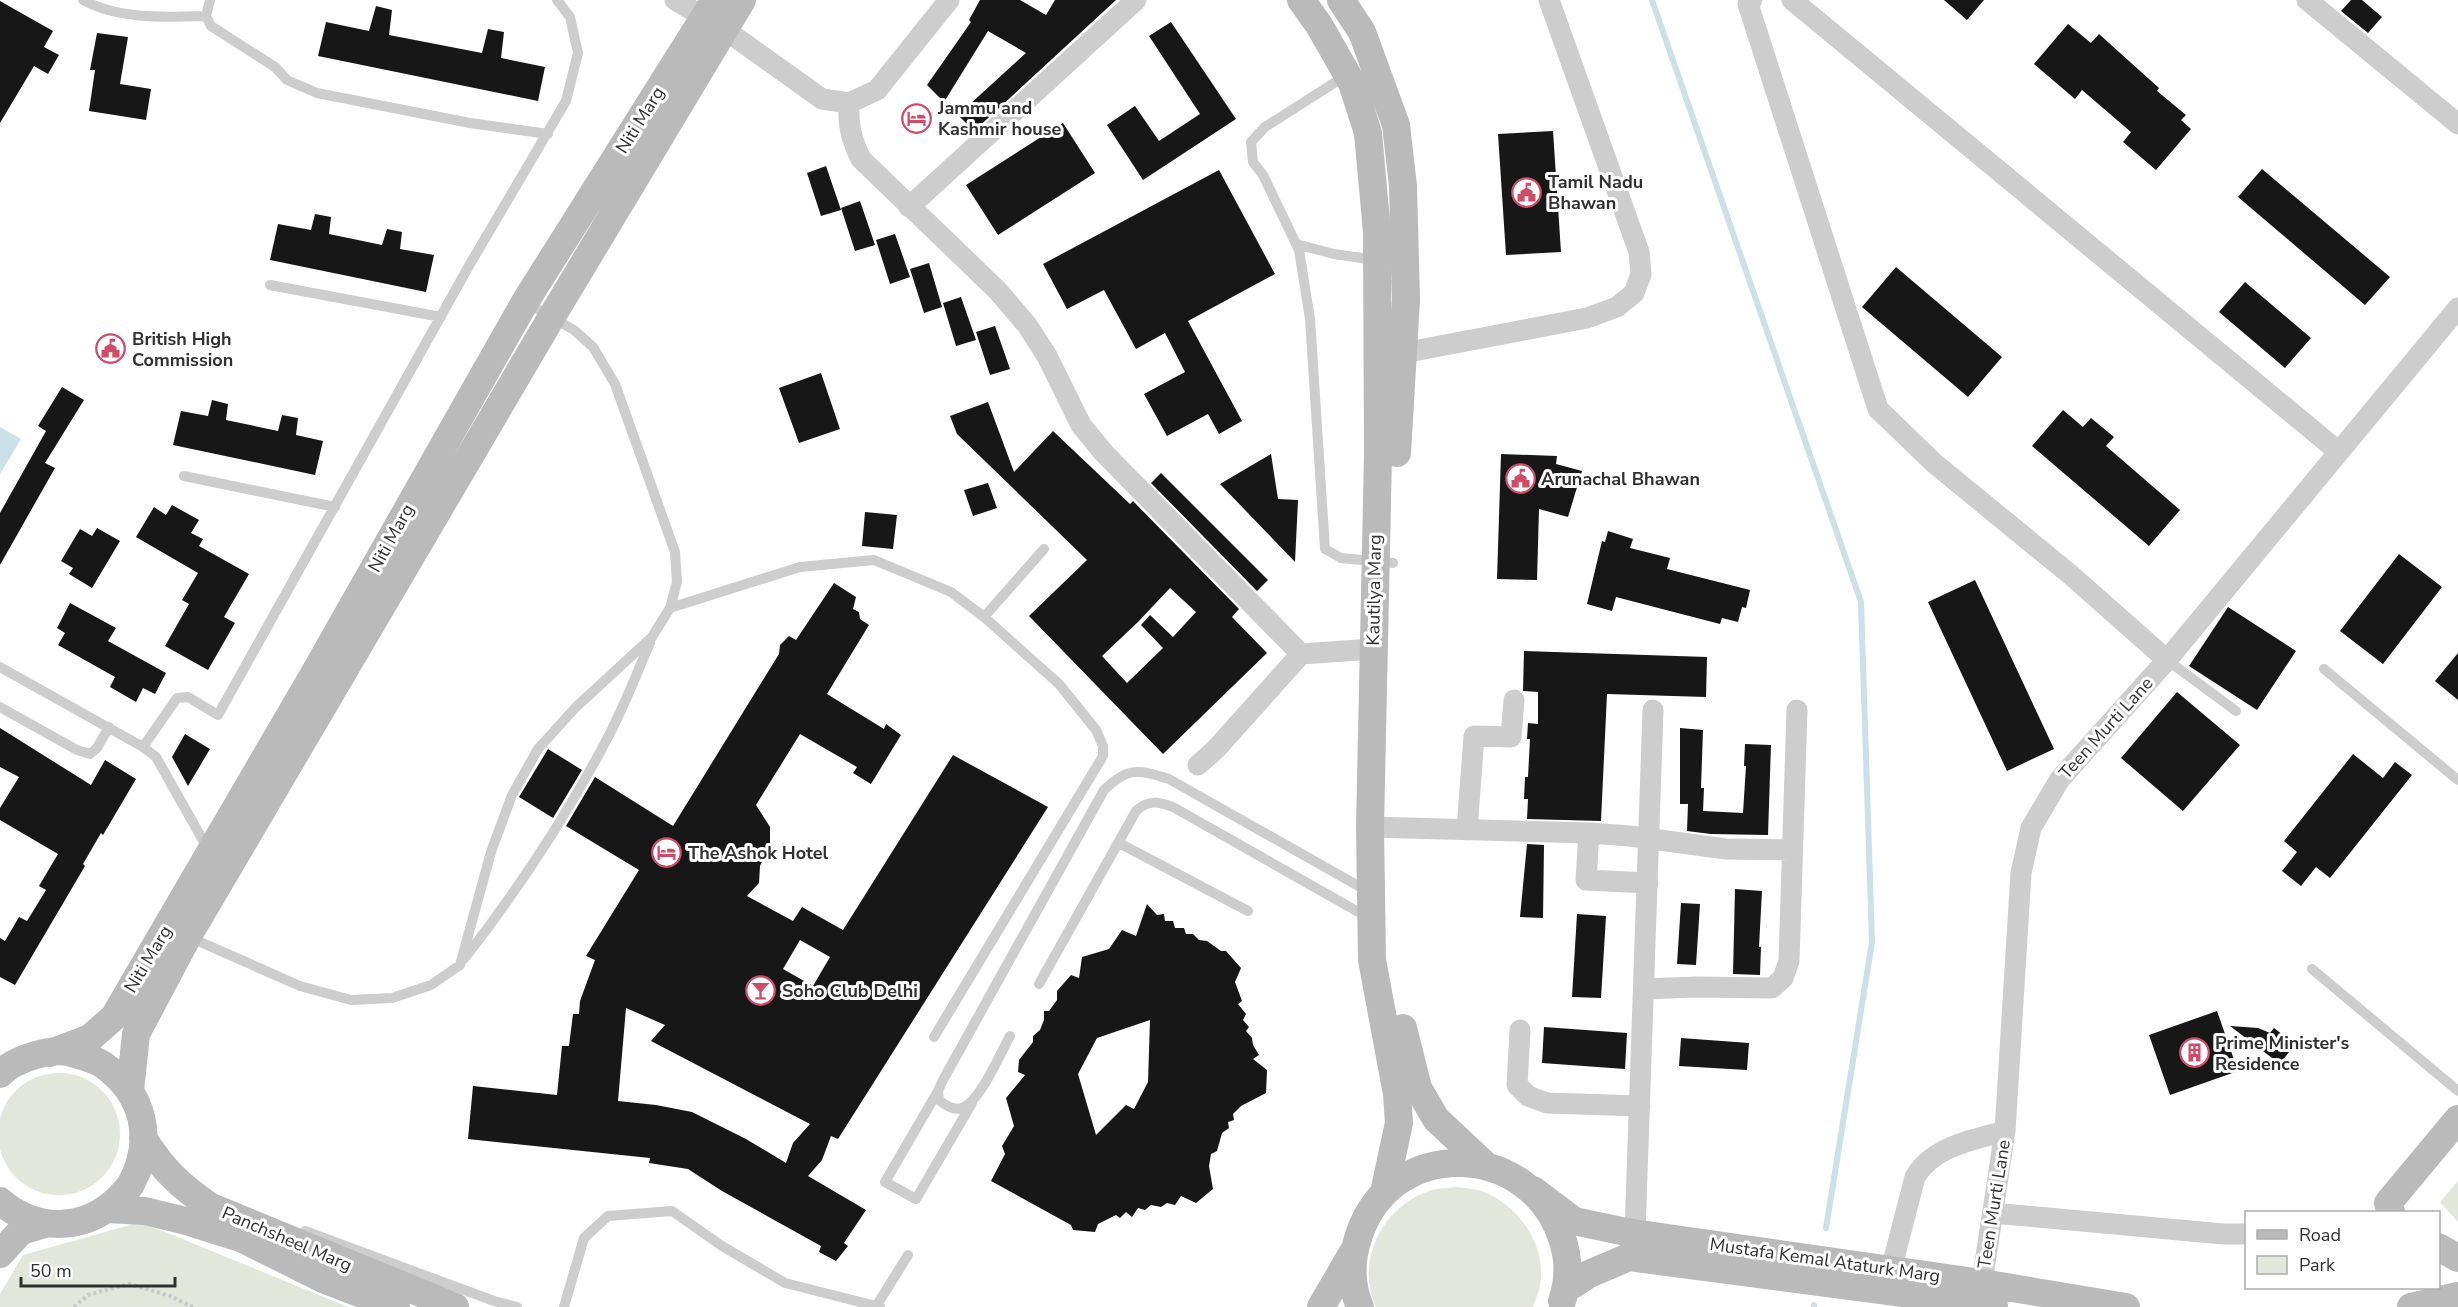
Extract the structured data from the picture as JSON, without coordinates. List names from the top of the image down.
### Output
{
  "streets": {
    "street": [
      "Niti Marg",
      "Kautilya Marg",
      "Teen Murti Lane",
      "Panchsheel Marg",
      "Mustafa Kemal Ataturk Marg"
    ]
  },
  "crossings": [
    ["Kautilya Marg", "Mustafa Kemal Ataturk Marg"],
    ["Teen Murti Lane", "Mustafa Kemal Ataturk Marg"]
  ],
  "places": {
    "hotel": ["Jammu and Kashmir house", "The Ashok Hotel"],
    "public building": ["Tamil Nadu Bhawan", "British High Commission", "Arunachal Bhawan"],
    "bar": ["Soho Club Delhi"],
    "building": ["Prime Minister's Residence"]
  },
  "legend": ["Road", "Park"],
  "scale_bar": "50 m"
}
